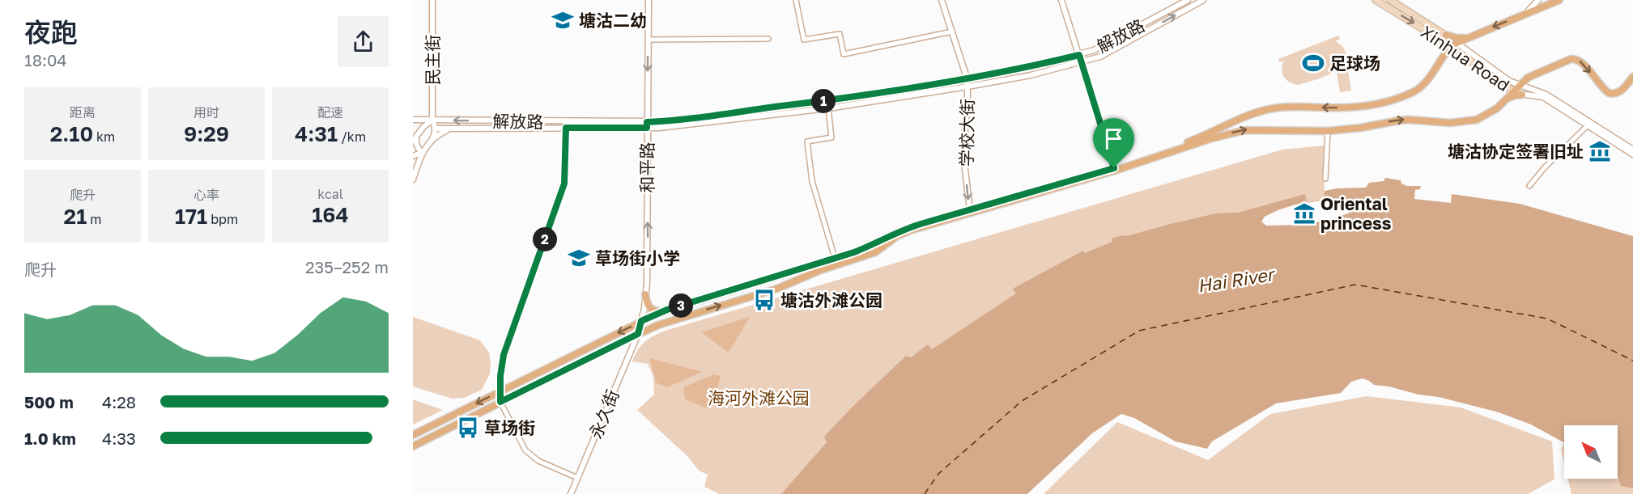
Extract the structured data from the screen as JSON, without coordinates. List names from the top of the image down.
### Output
{
  "streets": {
    "main road": ["Xinhua Road"],
    "street": [
      "解放路",
      "民主街",
      "学校大街",
      "和平路",
      "永久街"
    ]
  },
  "crossings": [
    ["解放路", "民主街"],
    ["解放路", "学校大街"],
    ["解放路", "和平路"],
    ["和平路", "永久街"]
  ],
  "one_way": ["学校大街"],
  "water": ["Hai River"],
  "parks": ["海河外滩公园"],
  "places": {
    "school or university": ["塘沽二幼", "草场街小学"],
    "sports": ["足球场"],
    "museum": ["塘沽协定签署旧址", "Oriental princess"],
    "bus stop": ["塘沽外滩公园", "草场街"]
  },
  "north": "top left",
  "page": {
    "heading": ["夜跑", "18:04"],
    "stats": [
      ["距离", "2.10 km"],
      ["用时", "9:29"],
      ["配速", "4:31 /km"],
      ["爬升", "21 m"],
      ["心率", "171 bpm"],
      ["kcal", "164"]
    ],
    "pins": ["1", "2", "3"],
    "chart": ["爬升", "235–252 m"],
    "list": [
      {
        "name": "500 m",
        "note": "4:28"
      },
      {
        "name": "1.0 km",
        "note": "4:33"
      }
    ]
  }
}
